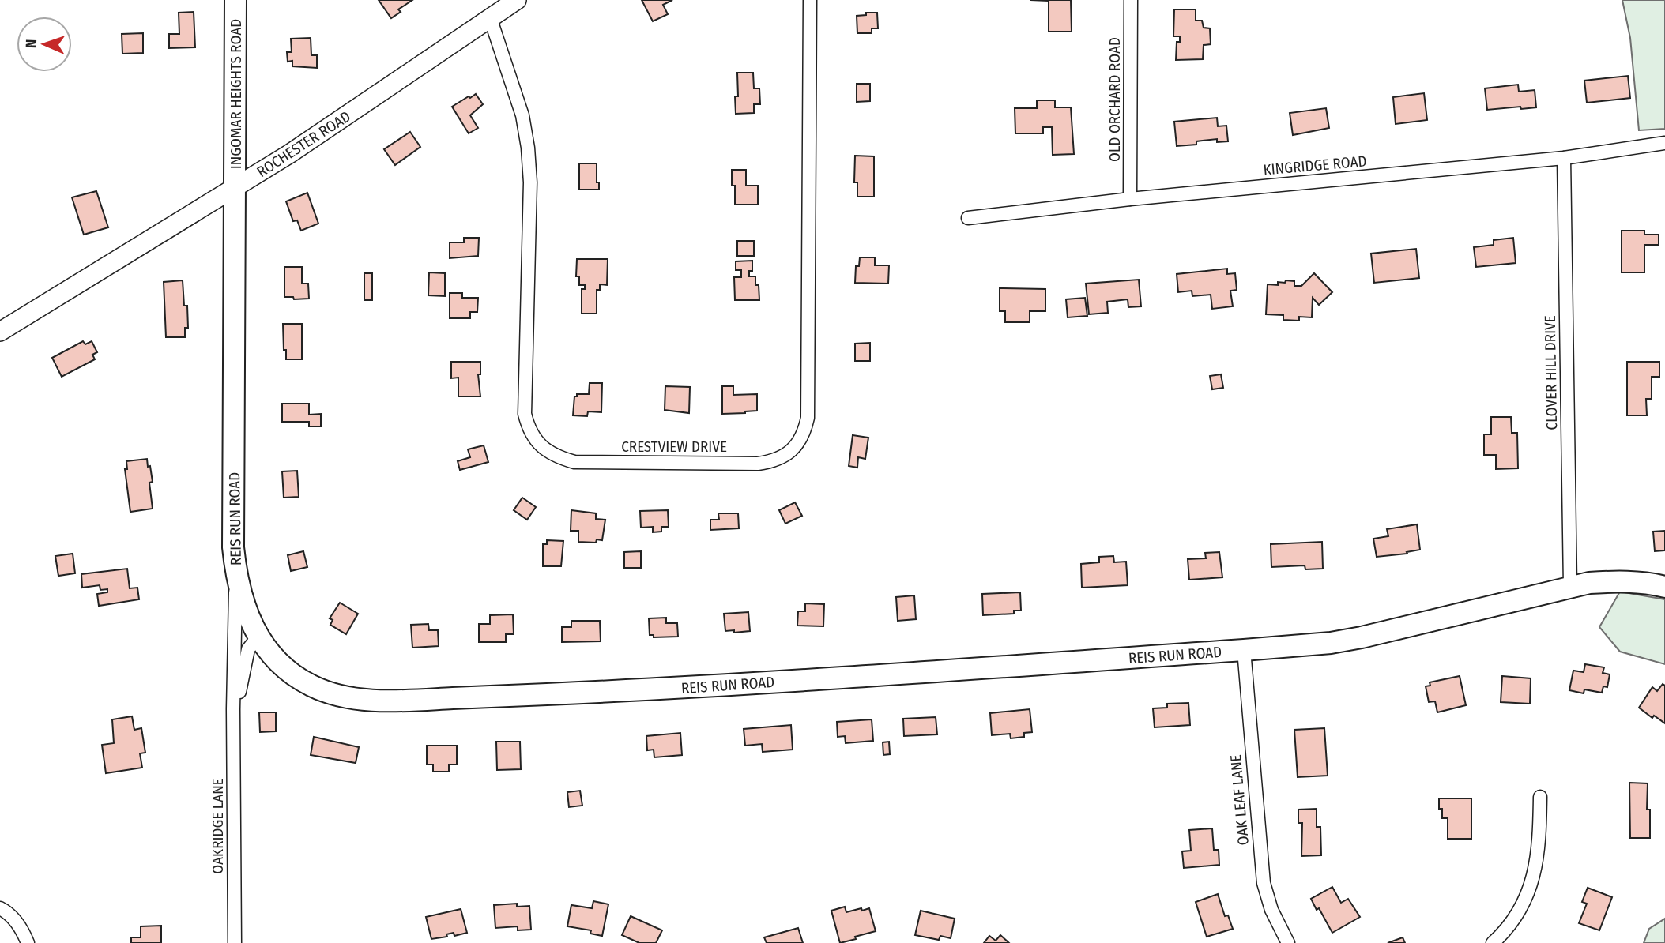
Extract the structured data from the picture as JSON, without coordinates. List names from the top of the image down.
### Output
{
  "streets": {
    "main road": ["INGOMAR HEIGHTS ROAD", "REIS RUN ROAD"],
    "street": [
      "OLD ORCHARD ROAD",
      "ROCHESTER ROAD",
      "KINGRIDGE ROAD",
      "CLOVER HILL DRIVE",
      "CRESTVIEW DRIVE",
      "OAK LEAF LANE",
      "OAKRIDGE LANE"
    ]
  },
  "crossings": [
    ["INGOMAR HEIGHTS ROAD", "ROCHESTER ROAD"],
    ["INGOMAR HEIGHTS ROAD", "REIS RUN ROAD"],
    ["OLD ORCHARD ROAD", "KINGRIDGE ROAD"],
    ["ROCHESTER ROAD", "CRESTVIEW DRIVE"],
    ["ROCHESTER ROAD", "REIS RUN ROAD"],
    ["KINGRIDGE ROAD", "CLOVER HILL DRIVE"],
    ["CLOVER HILL DRIVE", "REIS RUN ROAD"],
    ["REIS RUN ROAD", "OAK LEAF LANE"],
    ["REIS RUN ROAD", "OAKRIDGE LANE"]
  ],
  "north": "left"
}
